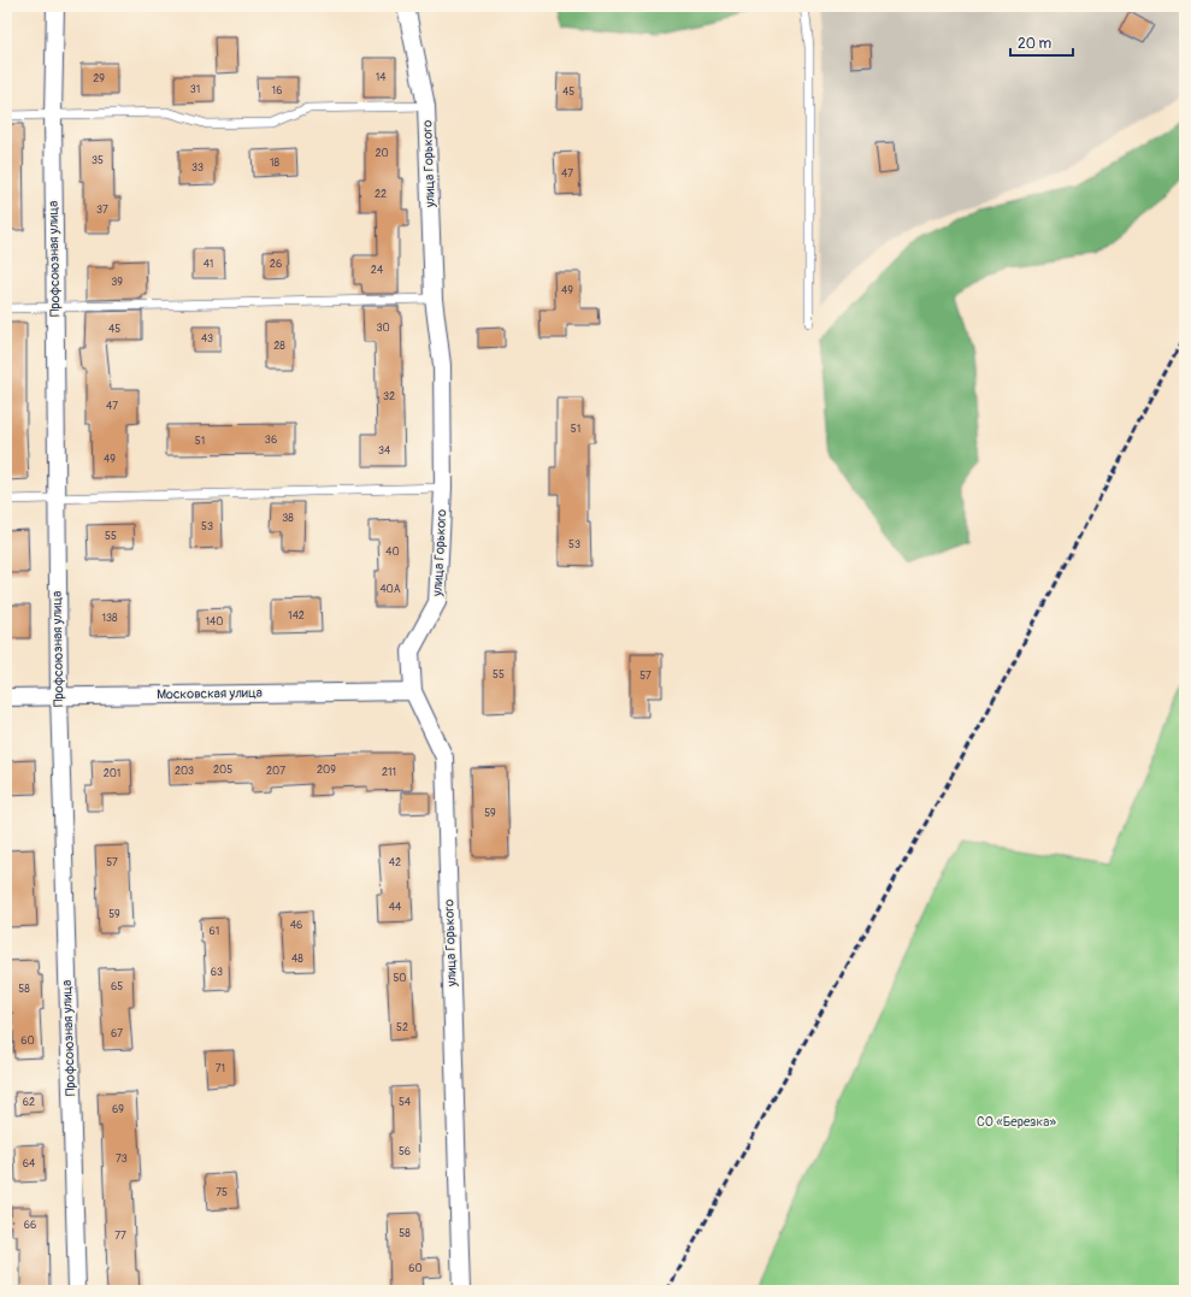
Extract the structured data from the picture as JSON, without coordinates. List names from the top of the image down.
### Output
{
  "streets": {
    "street": ["улица Горького", "Профсоюзная улица", "Московская улица"]
  },
  "crossings": [
    ["улица Горького", "Московская улица"],
    ["Профсоюзная улица", "Московская улица"]
  ],
  "parks": ["СО «Березка»"],
  "house_numbers": [
    "14",
    "29",
    "31",
    "16",
    "45",
    "20",
    "35",
    "18",
    "33",
    "47",
    "22",
    "37",
    "41",
    "26",
    "24",
    "39",
    "49",
    "30",
    "45",
    "43",
    "28",
    "32",
    "47",
    "51",
    "36",
    "51",
    "34",
    "49",
    "38",
    "53",
    "55",
    "53",
    "40",
    "40А",
    "142",
    "138",
    "140",
    "55",
    "57",
    "205",
    "209",
    "203",
    "207",
    "211",
    "201",
    "59",
    "57",
    "42",
    "44",
    "59",
    "46",
    "61",
    "48",
    "63",
    "50",
    "65",
    "58",
    "52",
    "67",
    "60",
    "71",
    "62",
    "54",
    "69",
    "56",
    "73",
    "64",
    "75",
    "66",
    "58",
    "77",
    "60"
  ],
  "scale_bar": "20 m"
}
